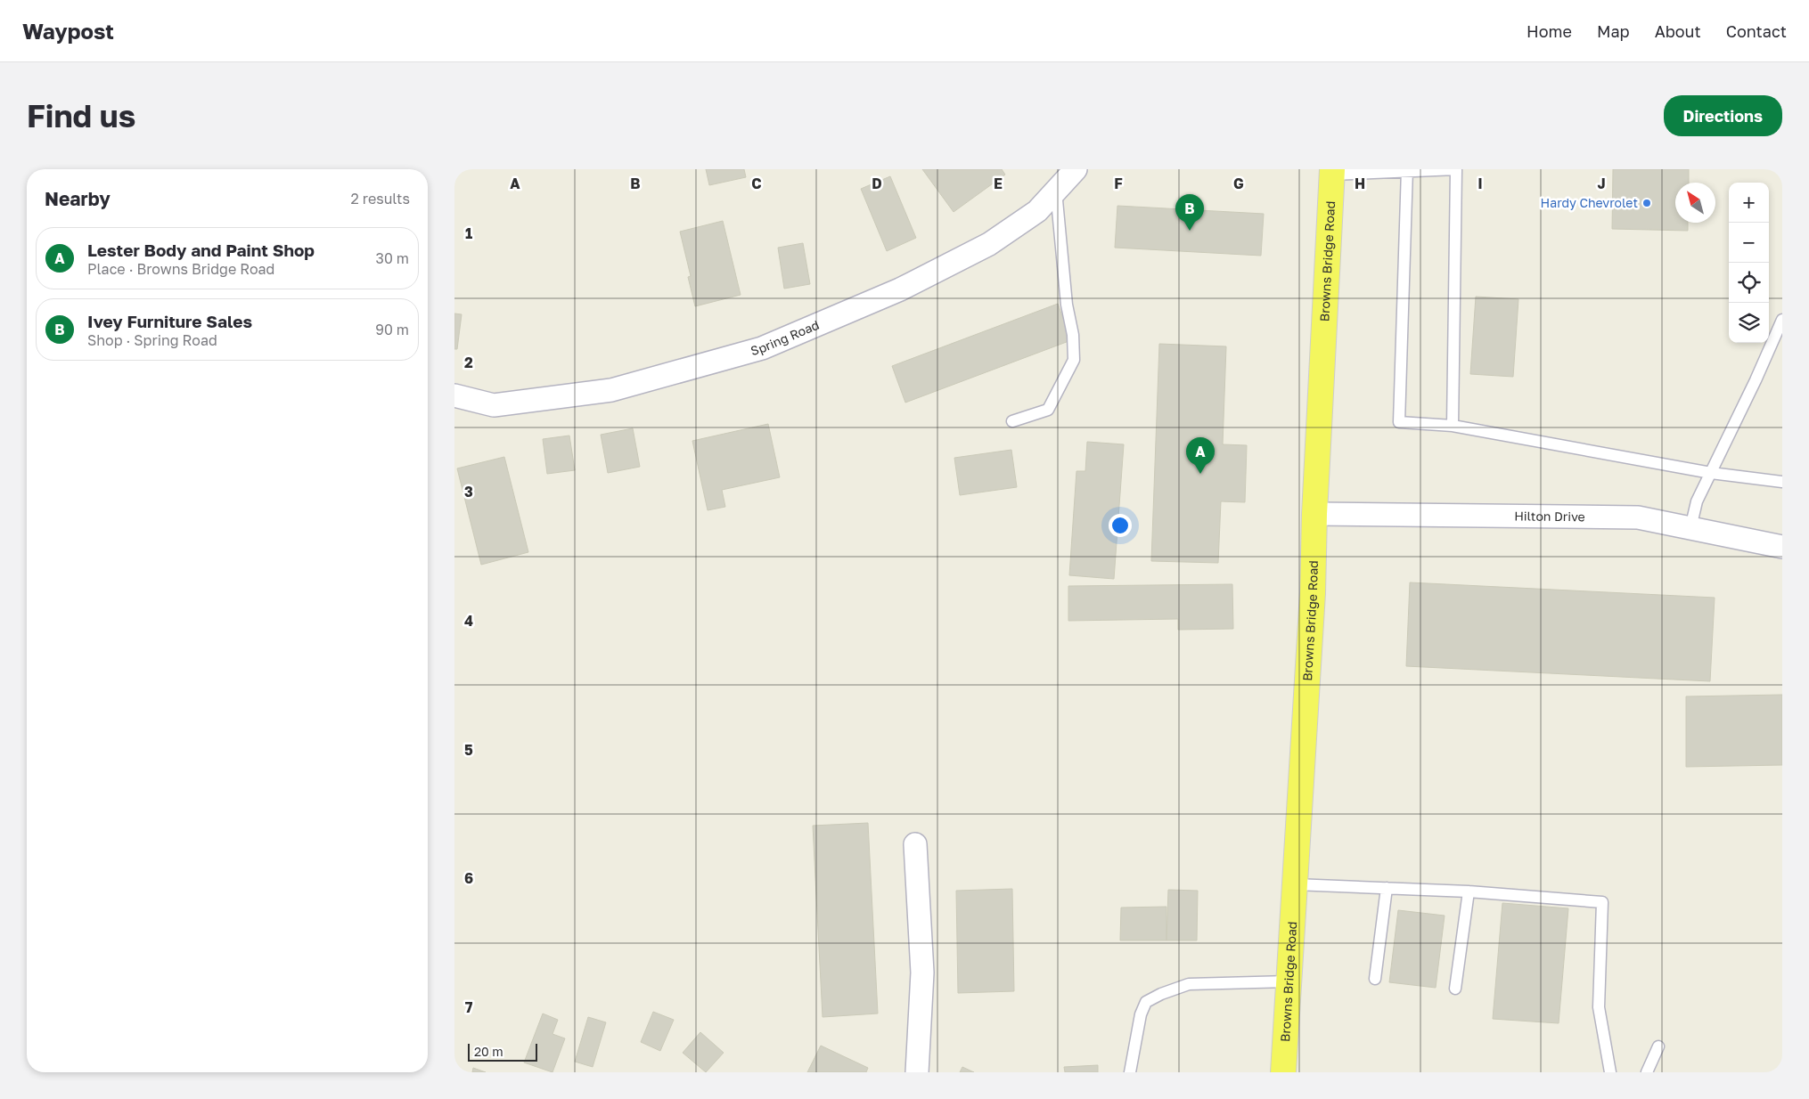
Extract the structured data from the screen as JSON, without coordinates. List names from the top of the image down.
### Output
{
  "streets": {
    "main road": ["Browns Bridge Road"],
    "street": ["Spring Road", "Hilton Drive"]
  },
  "crossings": [
    ["Browns Bridge Road", "Hilton Drive"]
  ],
  "places": ["Hardy Chevrolet"],
  "scale_bar": "20 m",
  "north": "top left",
  "page": {
    "header": "Waypost",
    "nav": [
      "Home",
      "Map",
      "About",
      "Contact"
    ],
    "buttons": "Directions",
    "title": "Find us",
    "heading": ["Nearby", "2 results"],
    "map_buttons": ["+", "−"],
    "pins": ["B", "A"],
    "list": [
      {
        "mark": "A",
        "name": "Lester Body and Paint Shop",
        "note": "Place · Browns Bridge Road",
        "value": "30 m"
      },
      {
        "mark": "B",
        "name": "Ivey Furniture Sales",
        "note": "Shop · Spring Road",
        "value": "90 m"
      }
    ],
    "scale": "20 m"
  },
  "grid": {
    "columns": [
      "A",
      "B",
      "C",
      "D",
      "E",
      "F",
      "G",
      "H",
      "I",
      "J"
    ],
    "rows": [
      "1",
      "2",
      "3",
      "4",
      "5",
      "6",
      "7"
    ]
  }
}
